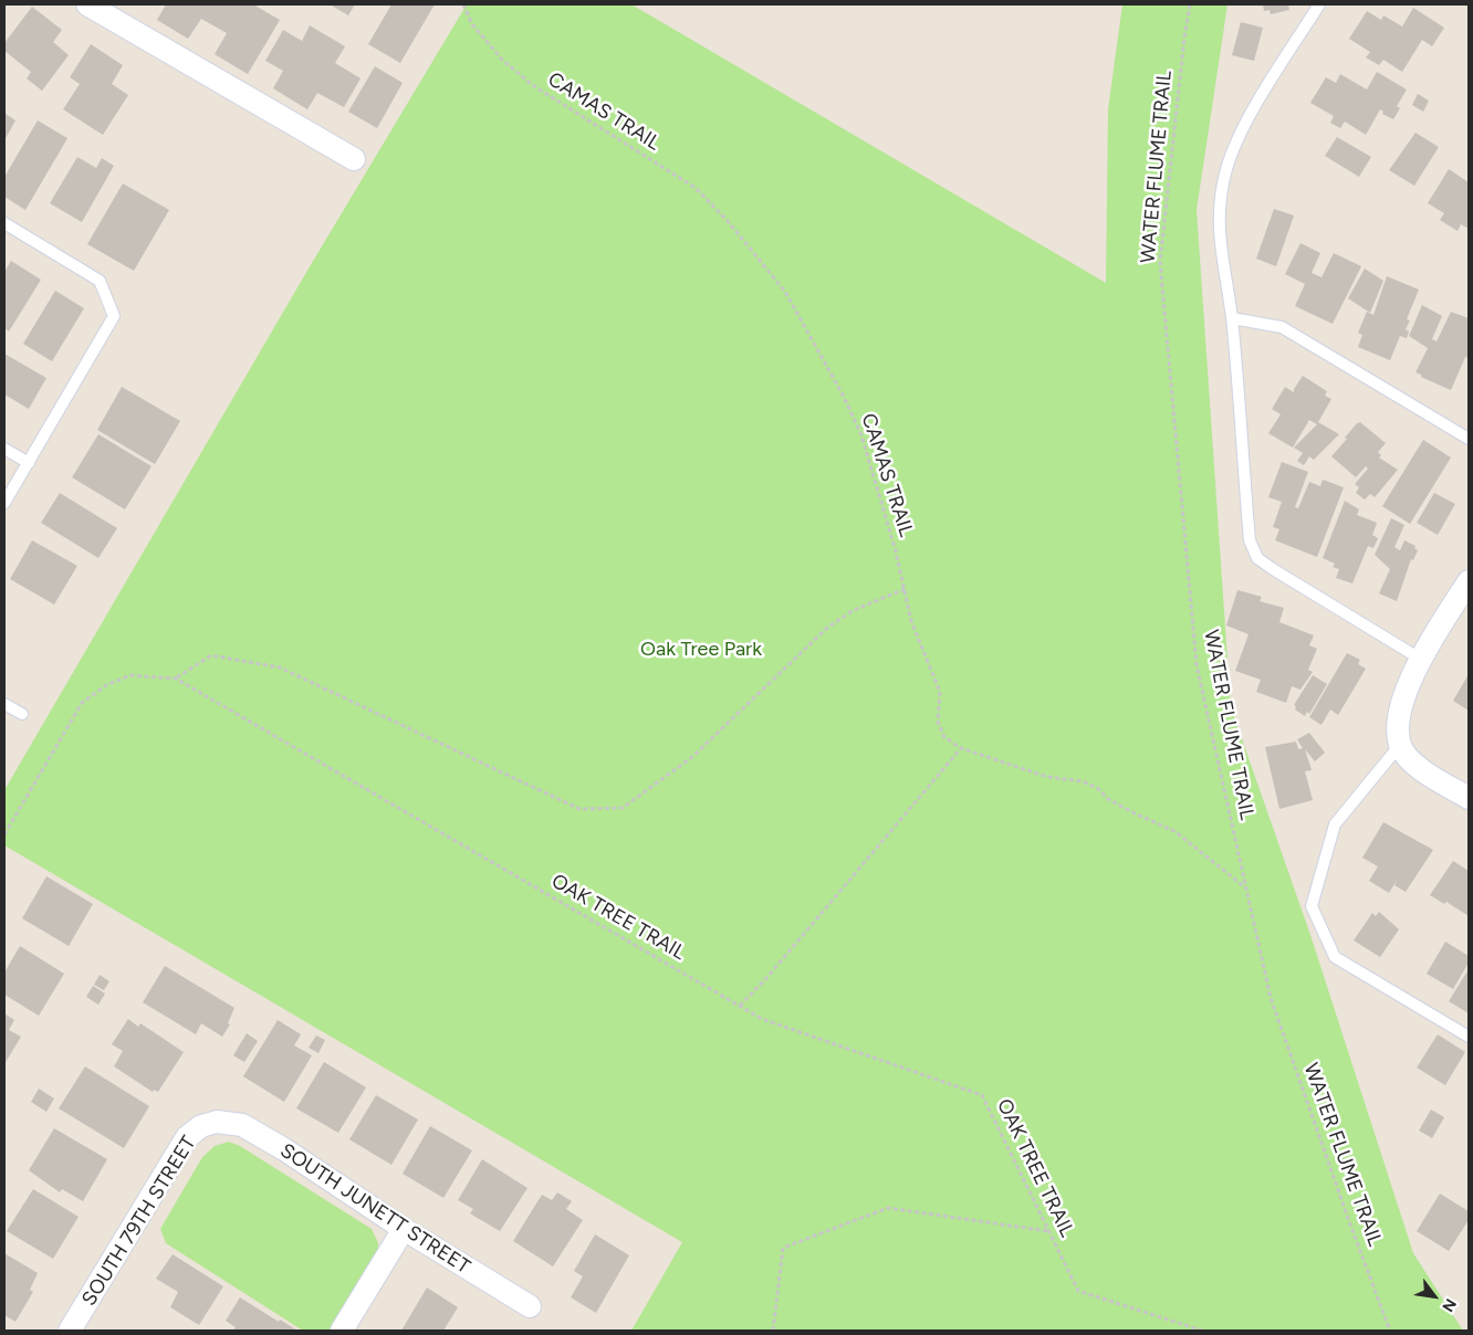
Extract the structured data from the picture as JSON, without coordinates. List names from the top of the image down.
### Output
{
  "streets": {
    "street": ["SOUTH JUNETT STREET", "SOUTH 79TH STREET"],
    "path": ["CAMAS TRAIL", "WATER FLUME TRAIL", "OAK TREE TRAIL"]
  },
  "crossings": [
    ["CAMAS TRAIL", "WATER FLUME TRAIL"],
    ["SOUTH JUNETT STREET", "SOUTH 79TH STREET"]
  ],
  "parks": ["Oak Tree Park"],
  "north": "bottom right"
}
